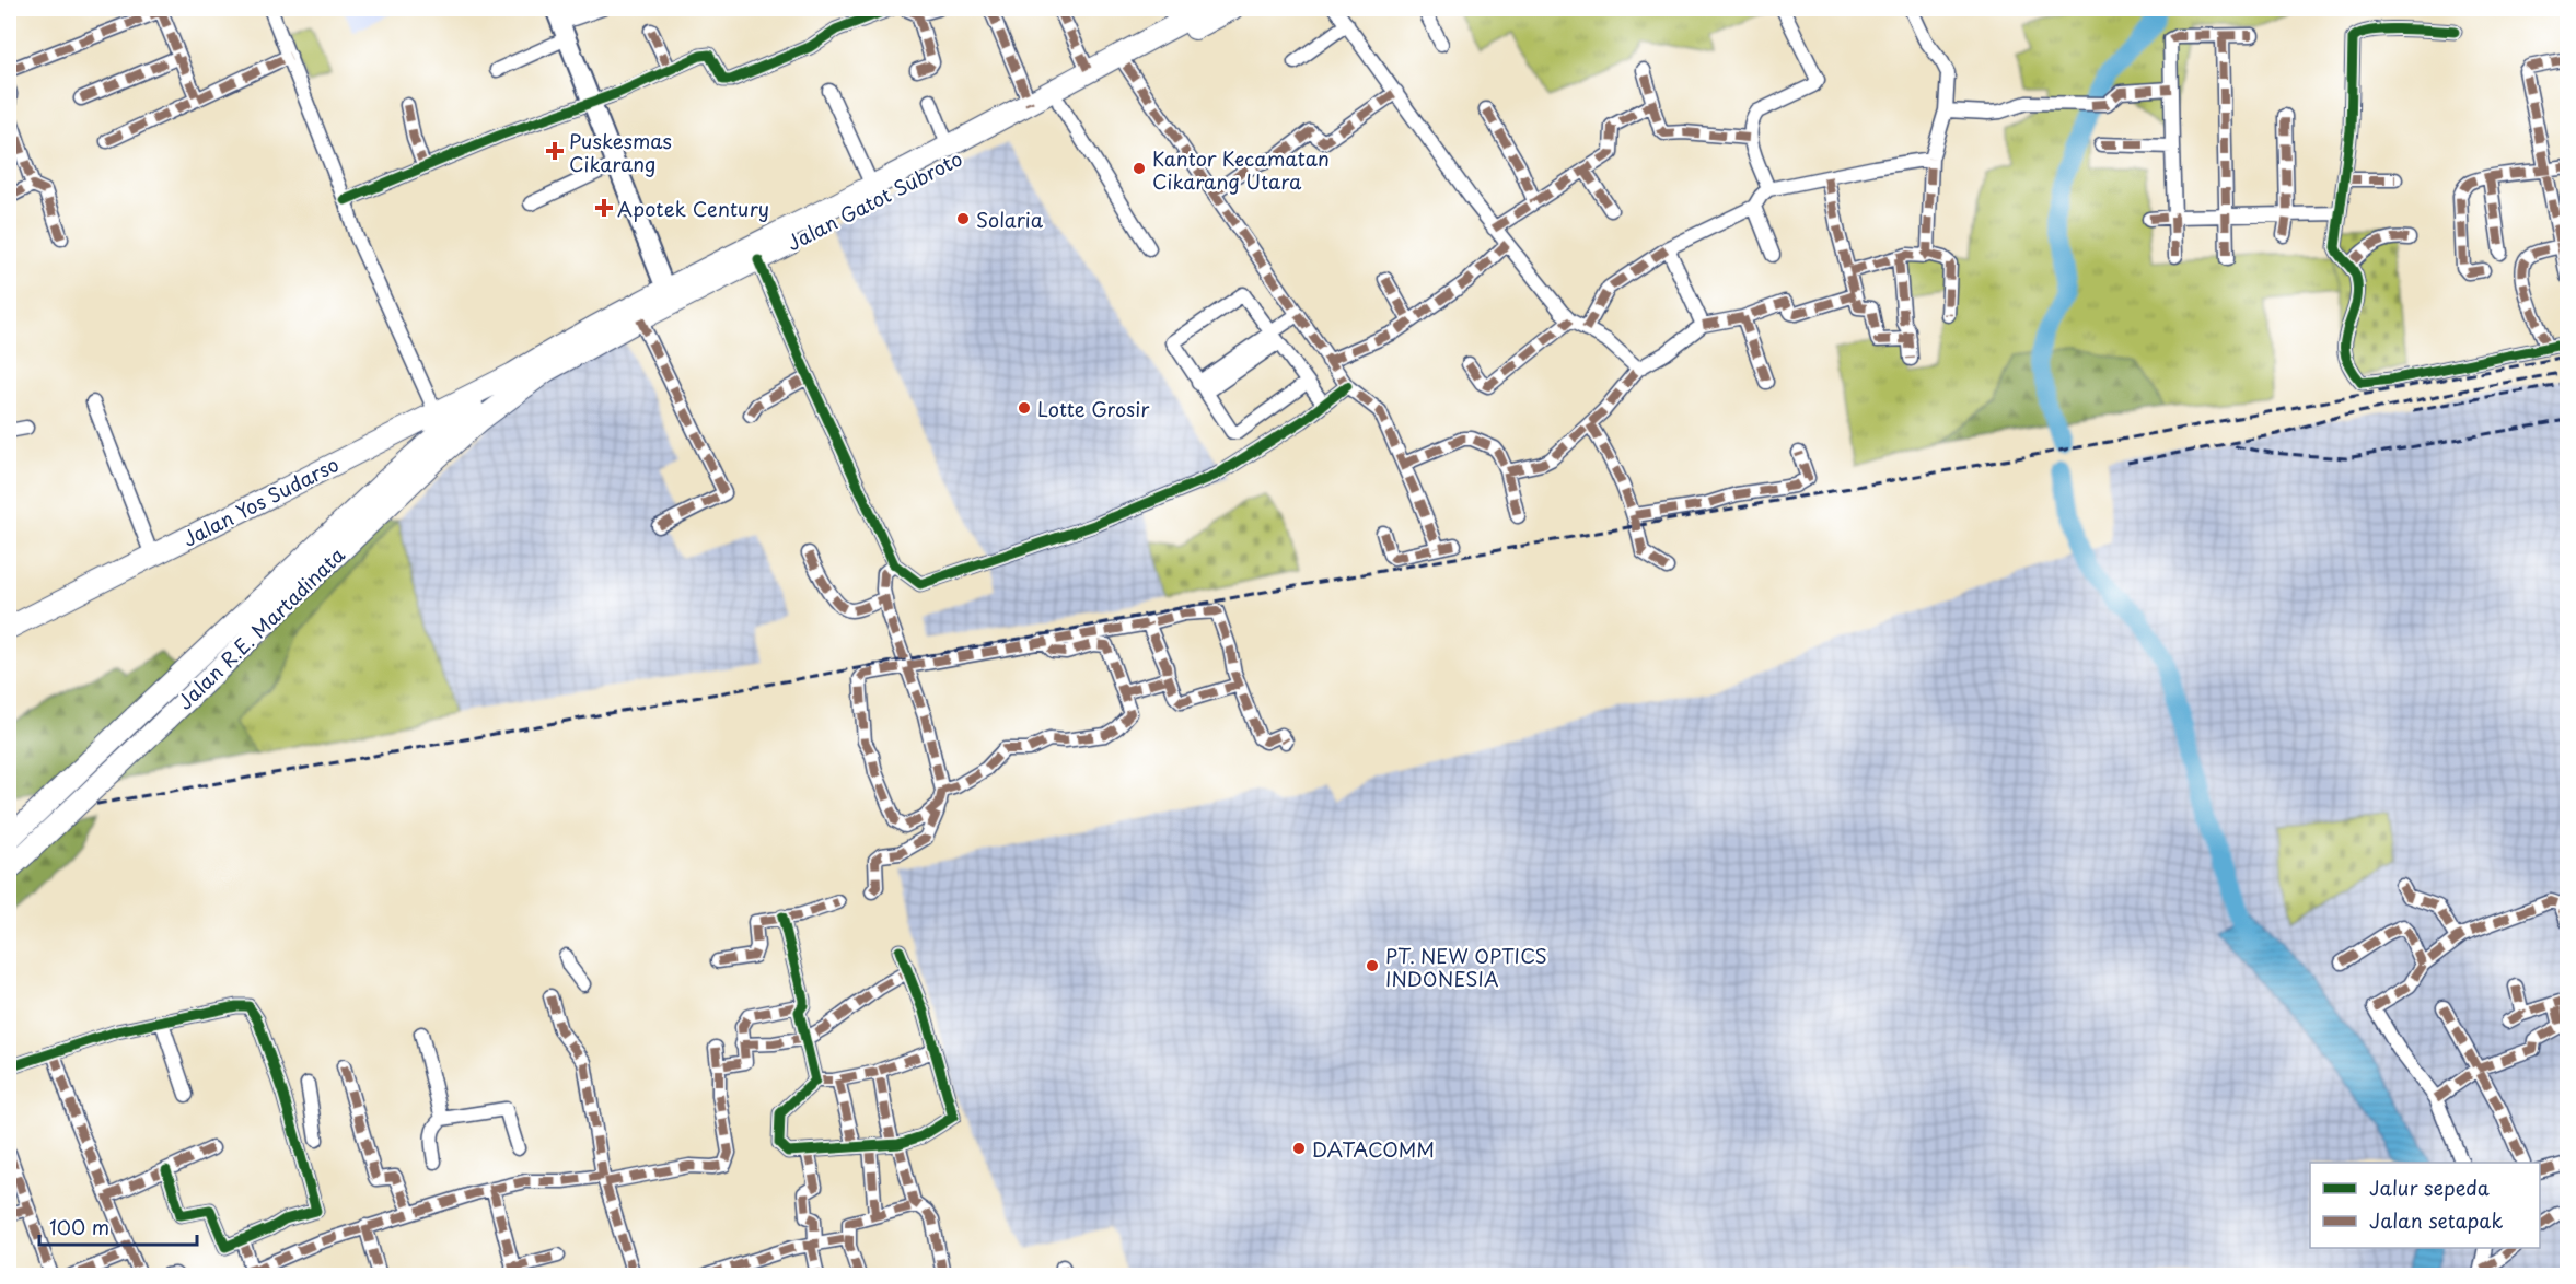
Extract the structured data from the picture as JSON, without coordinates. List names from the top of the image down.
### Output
{
  "streets": {
    "highway": ["Jalan Gatot Subroto", "Jalan Yos Sudarso", "Jalan R.E. Martadinata"]
  },
  "crossings": [
    ["Jalan Gatot Subroto", "Jalan Yos Sudarso"],
    ["Jalan Gatot Subroto", "Jalan R.E. Martadinata"],
    ["Jalan Yos Sudarso", "Jalan R.E. Martadinata"]
  ],
  "places": {
    "health": ["Puskesmas Cikarang", "Apotek Century"],
    "other": [
      "Kantor Kecamatan Cikarang Utara",
      "Solaria",
      "Lotte Grosir",
      "PT. NEW OPTICS INDONESIA",
      "DATACOMM"
    ]
  },
  "legend": ["Jalur sepeda", "Jalan setapak"],
  "scale_bar": "100 m"
}
